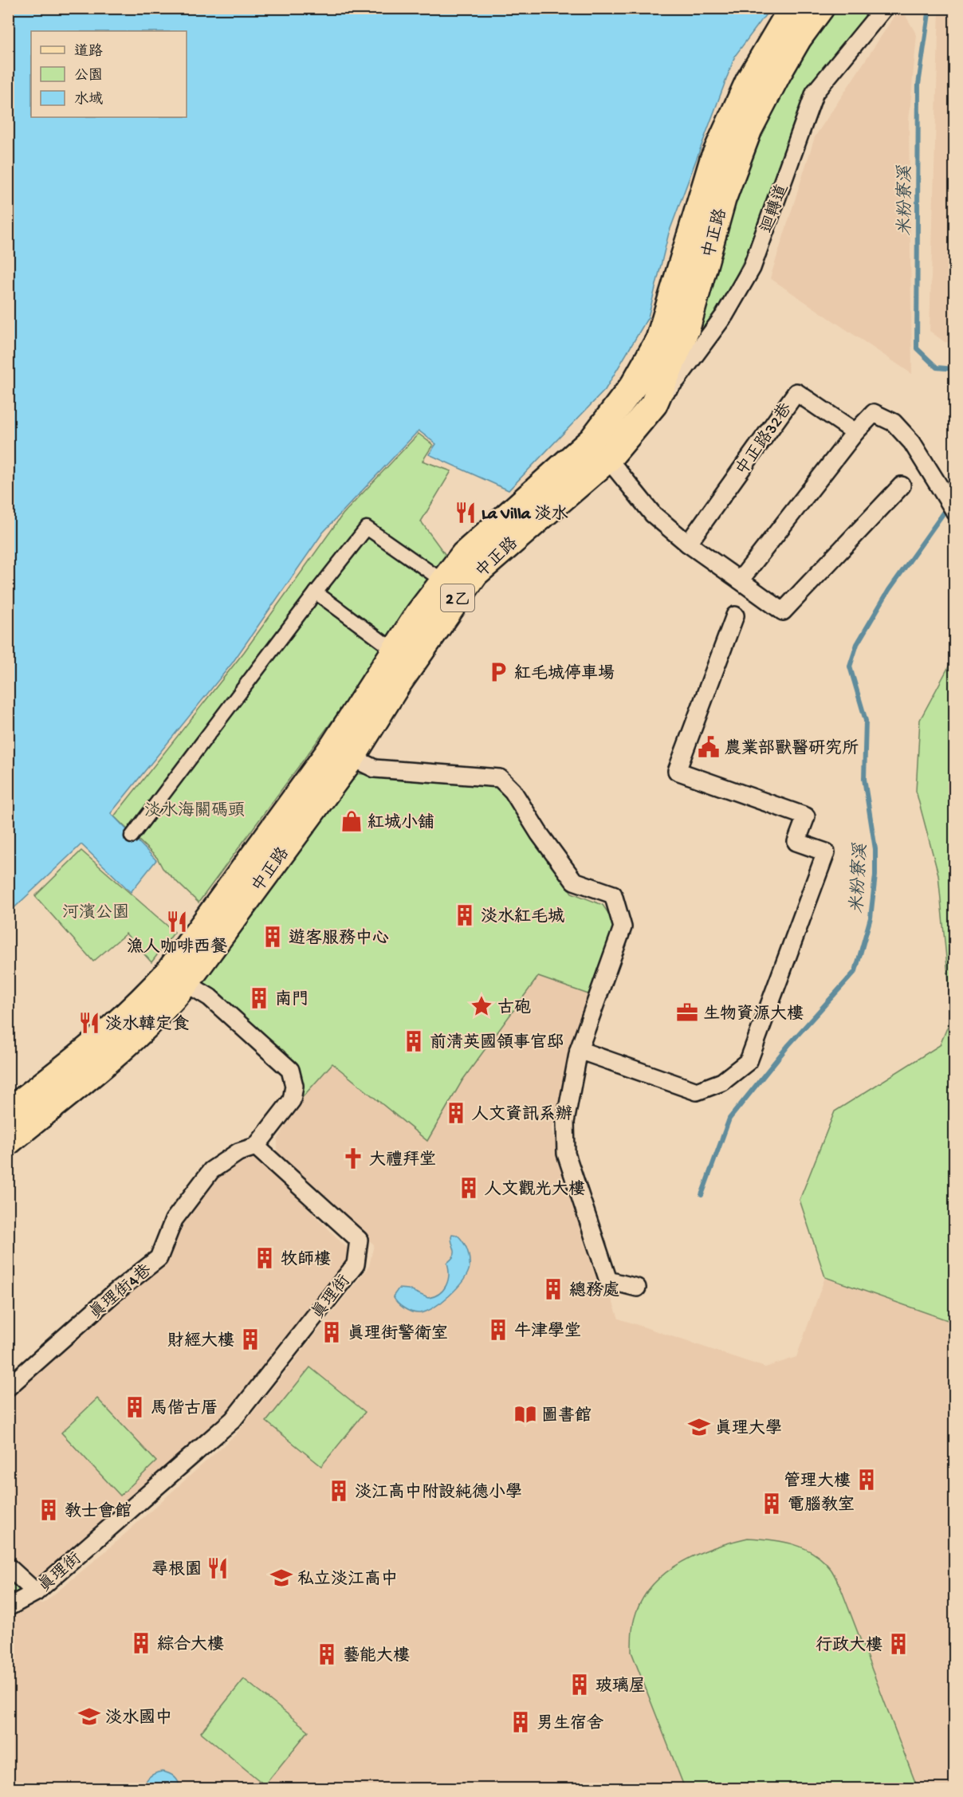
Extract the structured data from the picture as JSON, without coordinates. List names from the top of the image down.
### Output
{
  "streets": {
    "main road": ["中正路", "2乙"],
    "street": [
      "迴轉道",
      "中正路32巷",
      "真理街4巷",
      "真理街"
    ]
  },
  "crossings": [
    ["迴轉道", "中正路"],
    ["真理街4巷", "真理街"]
  ],
  "water": ["米粉寮溪"],
  "parks": ["淡水海關碼頭", "河濱公園"],
  "places": {
    "restaurant": [
      "La Villa 淡水",
      "漁人咖啡西餐",
      "淡水韓定食",
      "尋根園"
    ],
    "parking": ["紅毛城停車場"],
    "public building": ["農業部獸醫研究所"],
    "shop": ["紅城小舖"],
    "building": [
      "淡水紅毛城",
      "遊客服務中心",
      "南門",
      "前清英國領事官邸",
      "人文資訊系辦",
      "人文觀光大樓",
      "牧師樓",
      "總務處",
      "牛津學堂",
      "真理街警衛室",
      "財經大樓",
      "馬偕古厝",
      "管理大樓",
      "淡江高中附設純德小學",
      "電腦教室",
      "教士會館",
      "綜合大樓",
      "行政大樓",
      "藝能大樓",
      "玻璃屋",
      "男生宿舍"
    ],
    "place": ["古砲"],
    "office": ["生物資源大樓"],
    "church": ["大禮拜堂"],
    "library": ["圖書館"],
    "school or university": ["真理大學", "私立淡江高中", "淡水國中"]
  },
  "legend": ["道路", "公園", "水域"]
}
